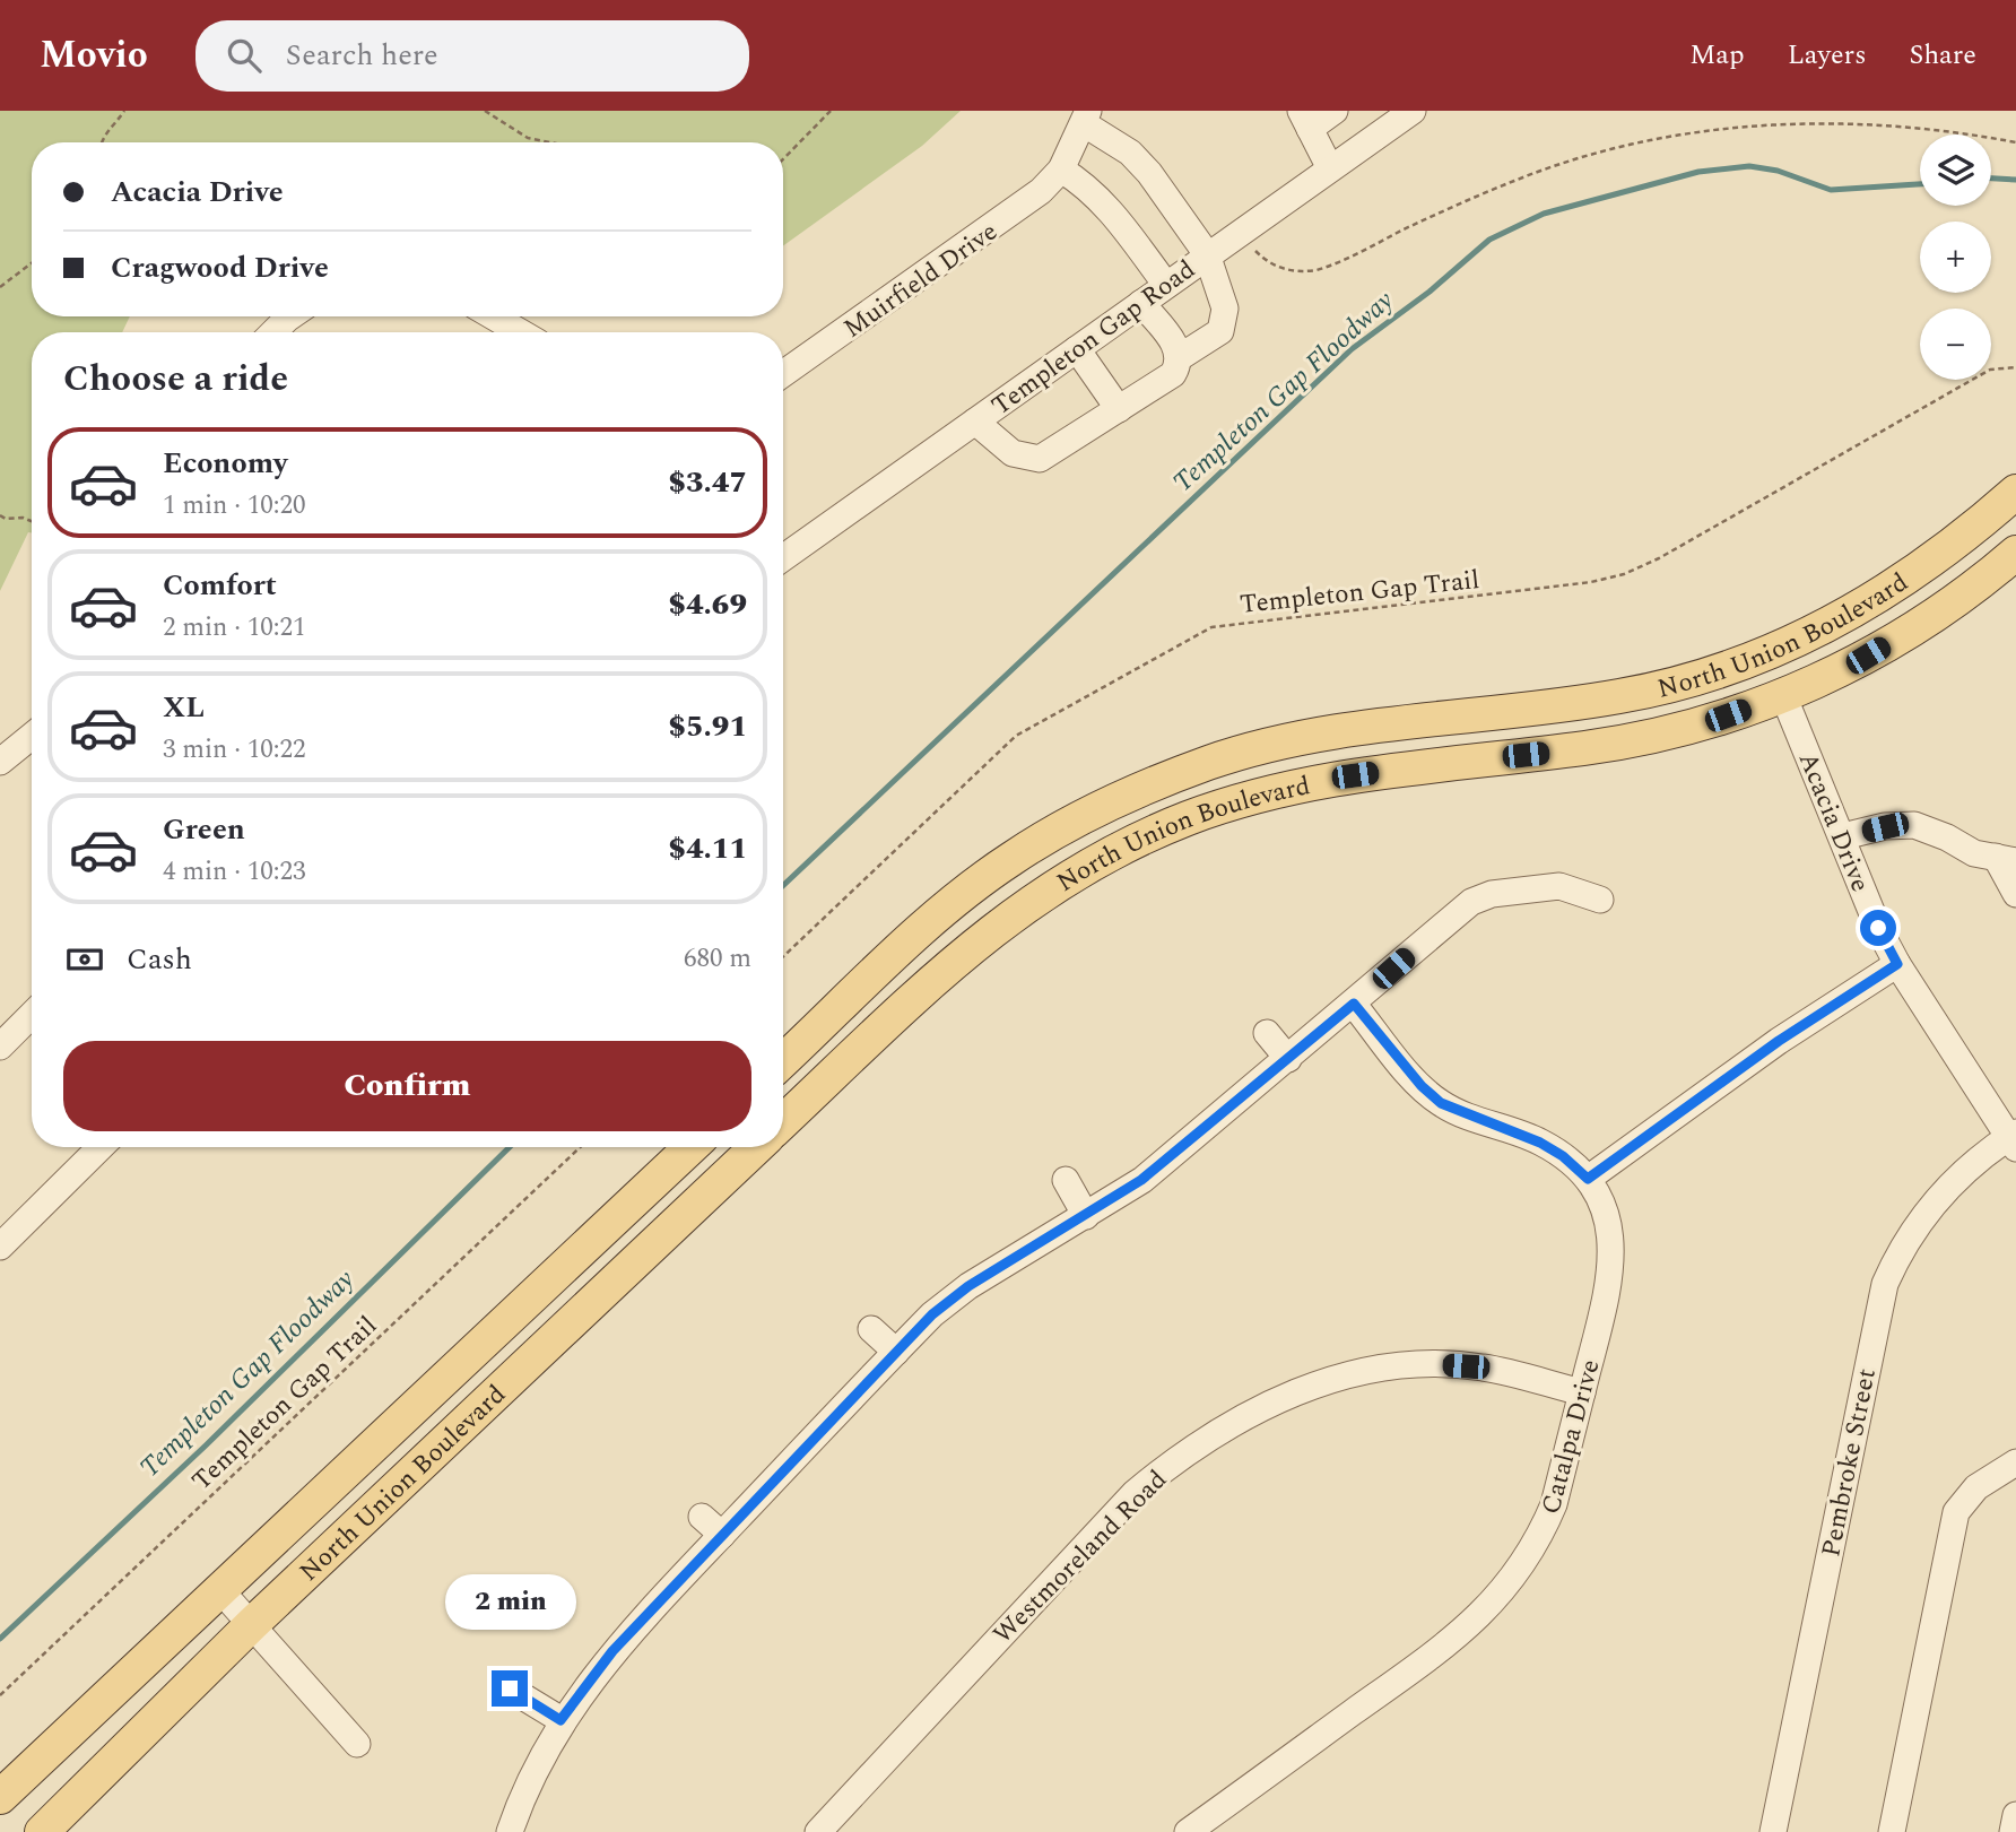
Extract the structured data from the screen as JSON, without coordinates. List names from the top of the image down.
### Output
{
  "streets": {
    "main road": ["North Union Boulevard"],
    "street": [
      "Muirfield Drive",
      "Templeton Gap Road",
      "Acacia Drive",
      "Catalpa Drive",
      "Pembroke Street",
      "Westmoreland Road"
    ],
    "path": ["Templeton Gap Trail"]
  },
  "crossings": [
    ["Muirfield Drive", "Templeton Gap Road"],
    ["North Union Boulevard", "Acacia Drive"],
    ["Acacia Drive", "Pembroke Street"],
    ["Catalpa Drive", "Westmoreland Road"]
  ],
  "water": ["Templeton Gap Floodway"],
  "page": {
    "header": "Movio",
    "search": "Search here",
    "nav": ["Map", "Layers", "Share"],
    "map_buttons": ["+", "−"],
    "banner": ["Acacia Drive", "Cragwood Drive"],
    "heading": "Choose a ride",
    "list": [
      {
        "name": "Economy",
        "note": "1 min · 10:20",
        "value": "$3.47"
      },
      {
        "name": "Comfort",
        "note": "2 min · 10:21",
        "value": "$4.69"
      },
      {
        "name": "XL",
        "note": "3 min · 10:22",
        "value": "$5.91"
      },
      {
        "name": "Green",
        "note": "4 min · 10:23",
        "value": "$4.11"
      }
    ],
    "pay": ["Cash", "680 m"],
    "buttons": "Confirm",
    "bubble": "2 min"
  }
}
